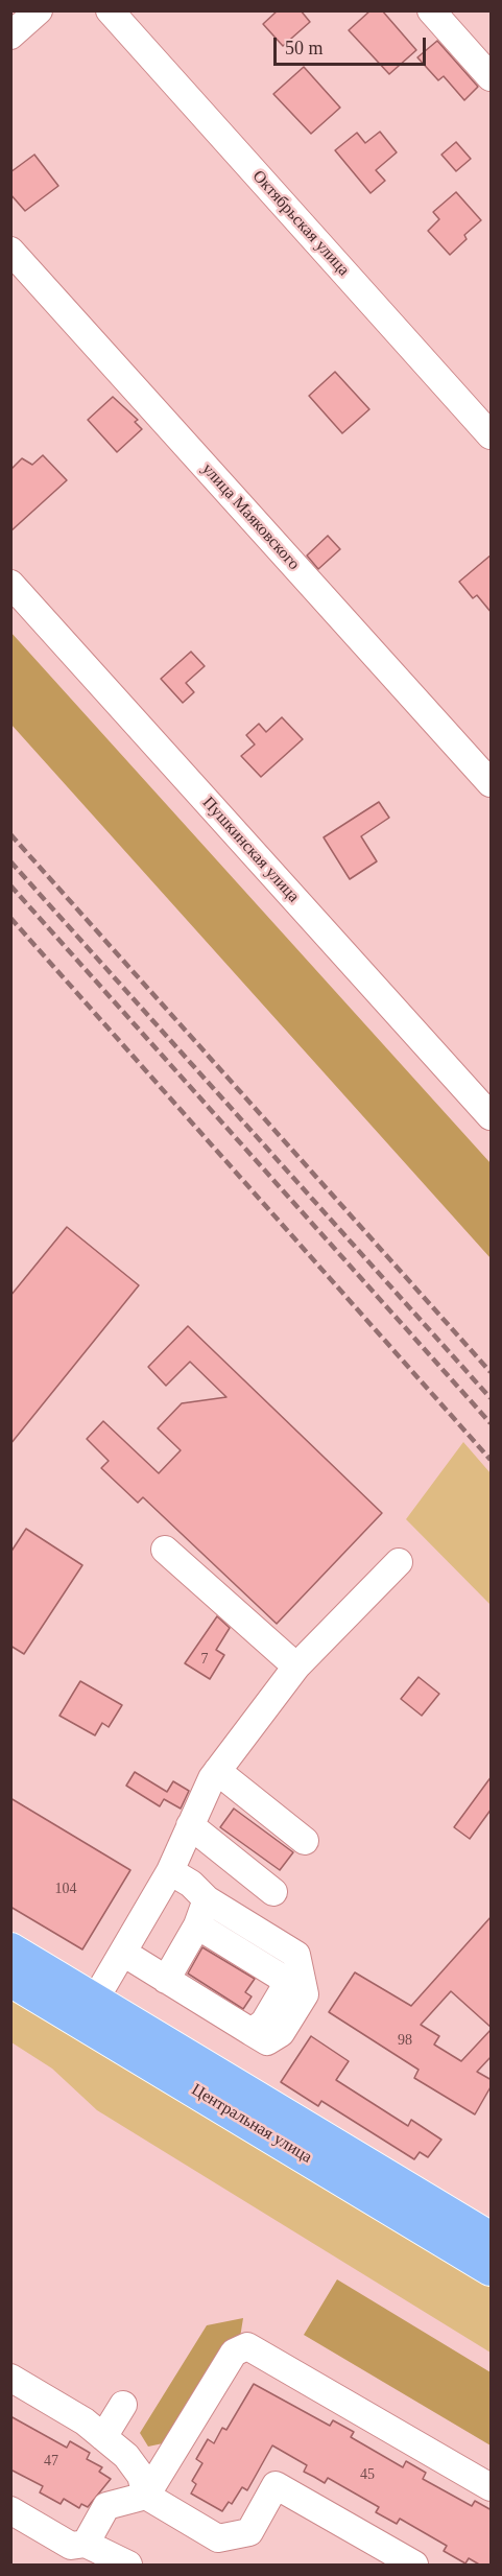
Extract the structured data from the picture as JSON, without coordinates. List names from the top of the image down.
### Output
{
  "streets": {
    "main road": ["Центральная улица"],
    "street": ["Октябрьская улица", "улица Маяковского", "Пушкинская улица"]
  },
  "house_numbers": [
    "7",
    "104",
    "98",
    "47",
    "45"
  ],
  "scale_bar": "50 m"
}
